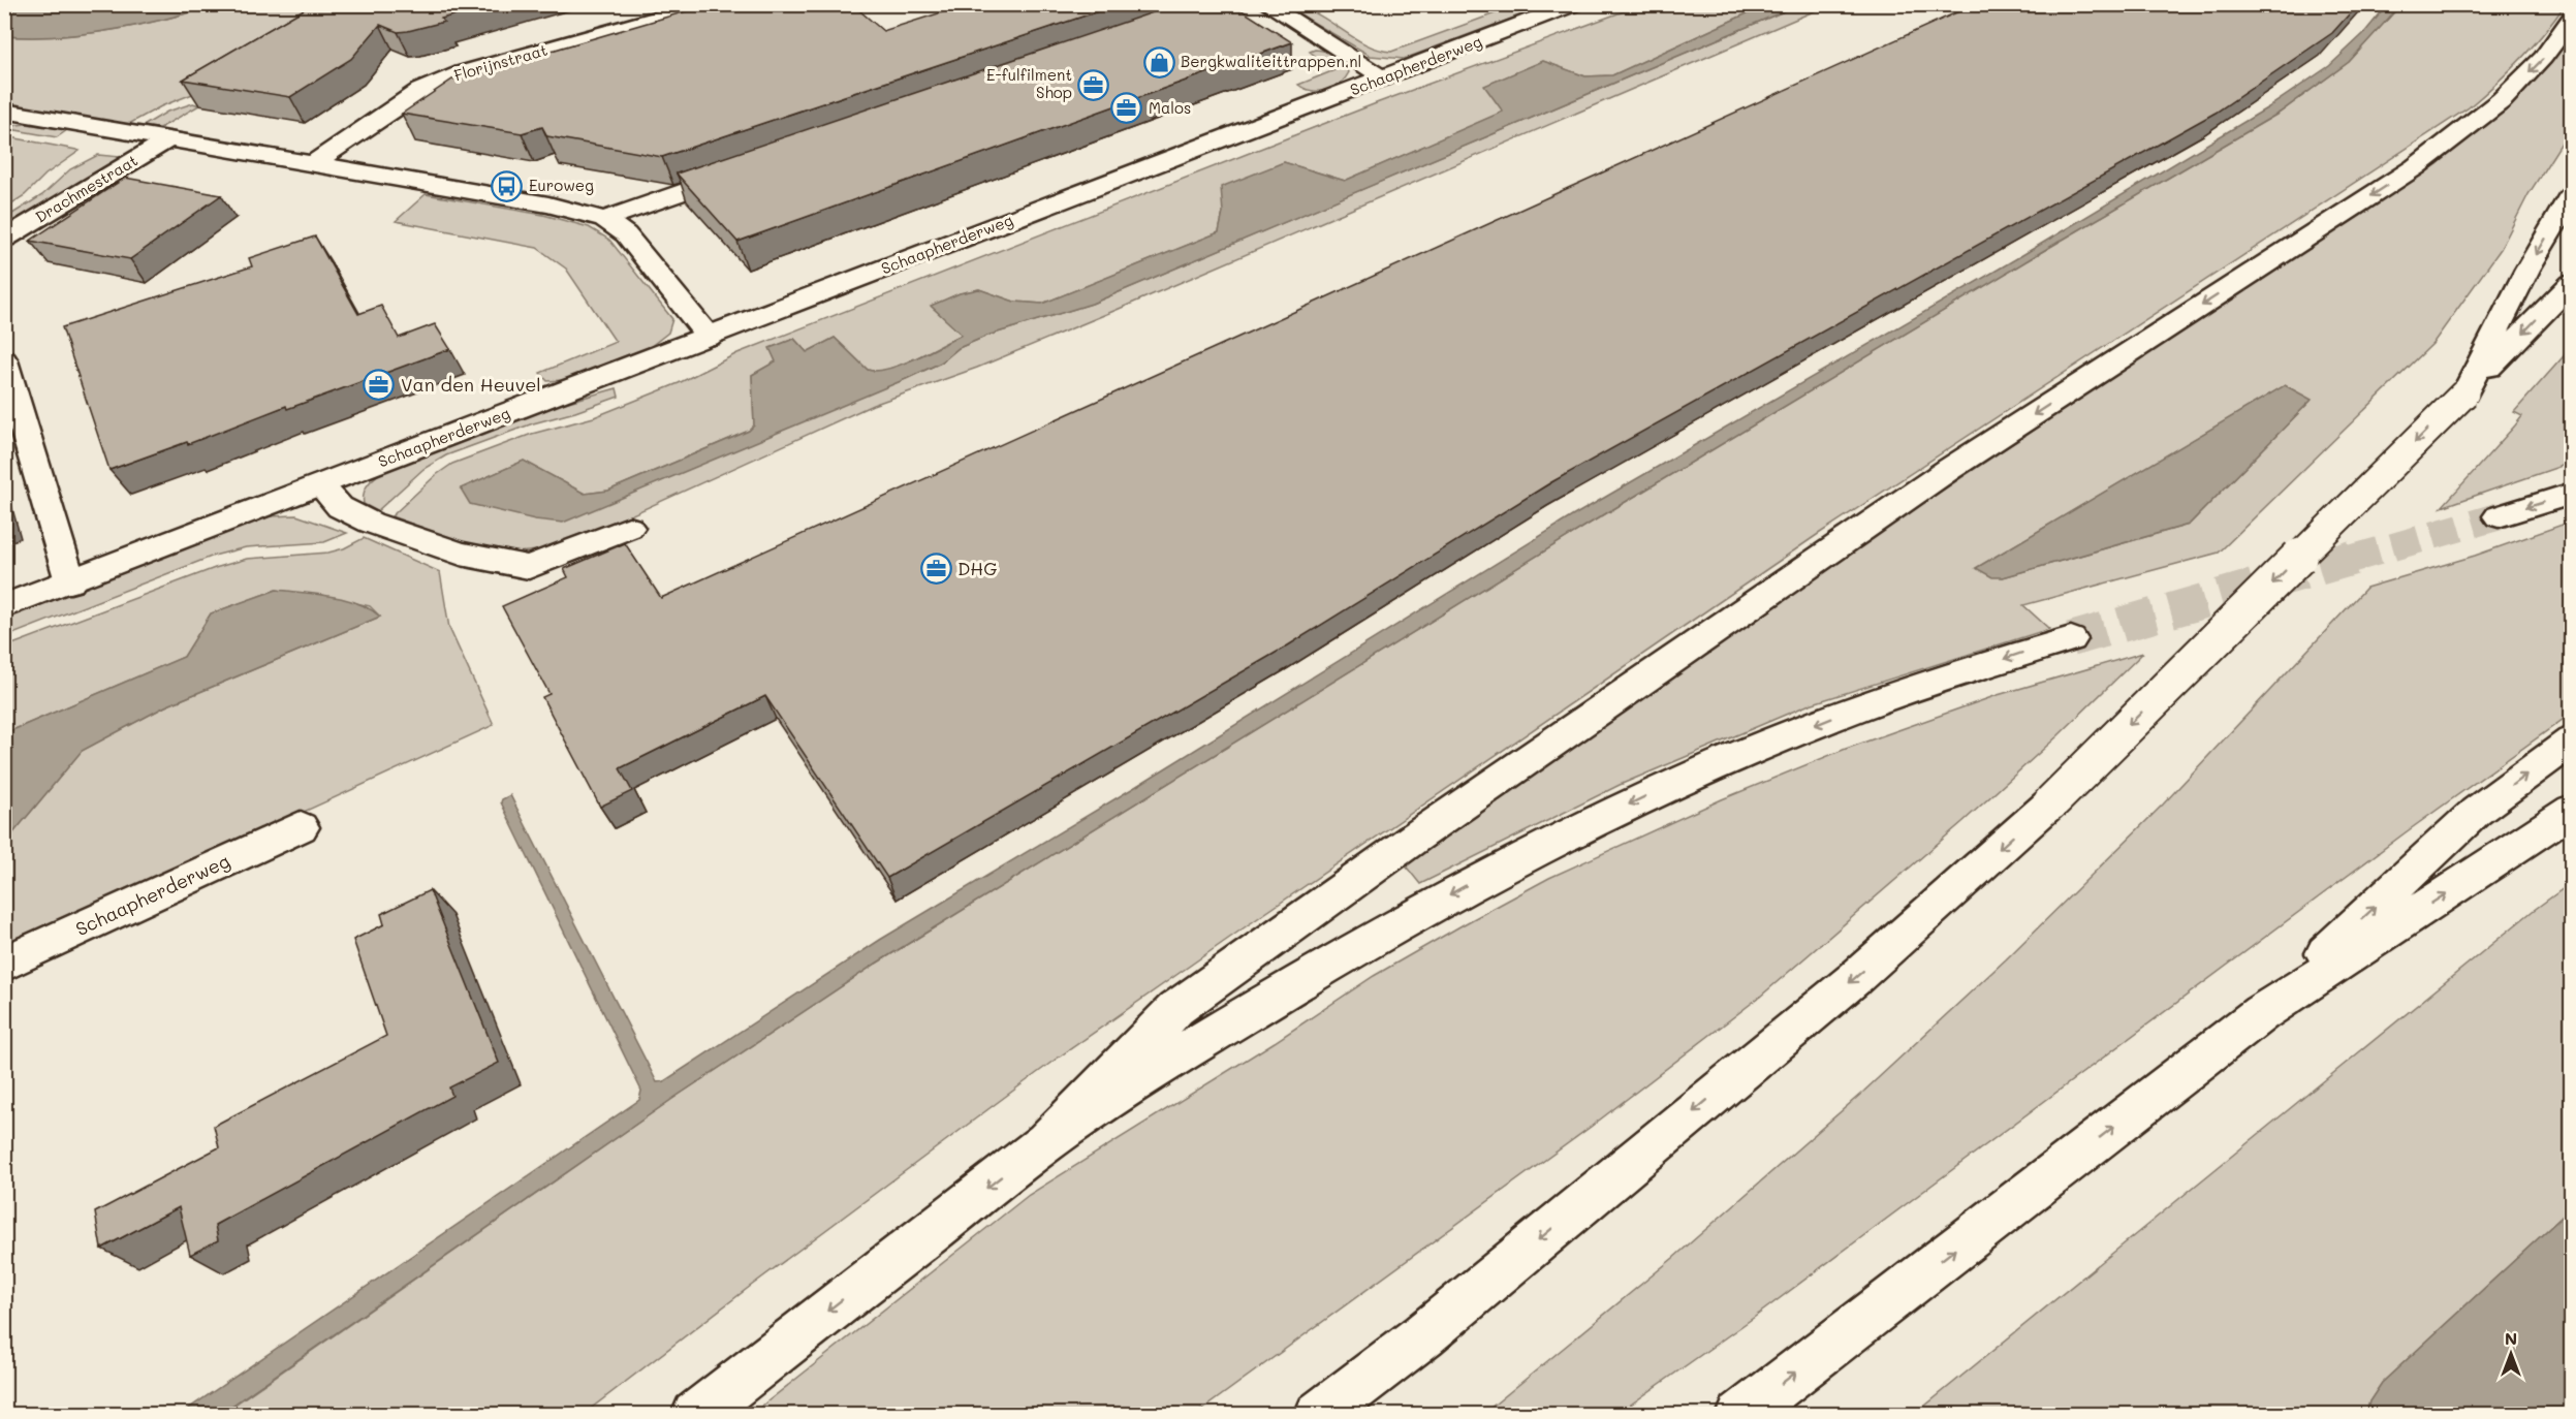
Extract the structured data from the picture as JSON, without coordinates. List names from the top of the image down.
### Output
{
  "streets": {
    "main road": ["Florijnstraat", "Schaapherderweg", "Drachmestraat"]
  },
  "places": {
    "shop": ["Bergkwaliteittrappen.nl"],
    "office": [
      "E-fulfilment Shop",
      "Malos",
      "Van den Heuvel",
      "DHG"
    ],
    "bus stop": ["Euroweg"]
  },
  "north": "top"
}
